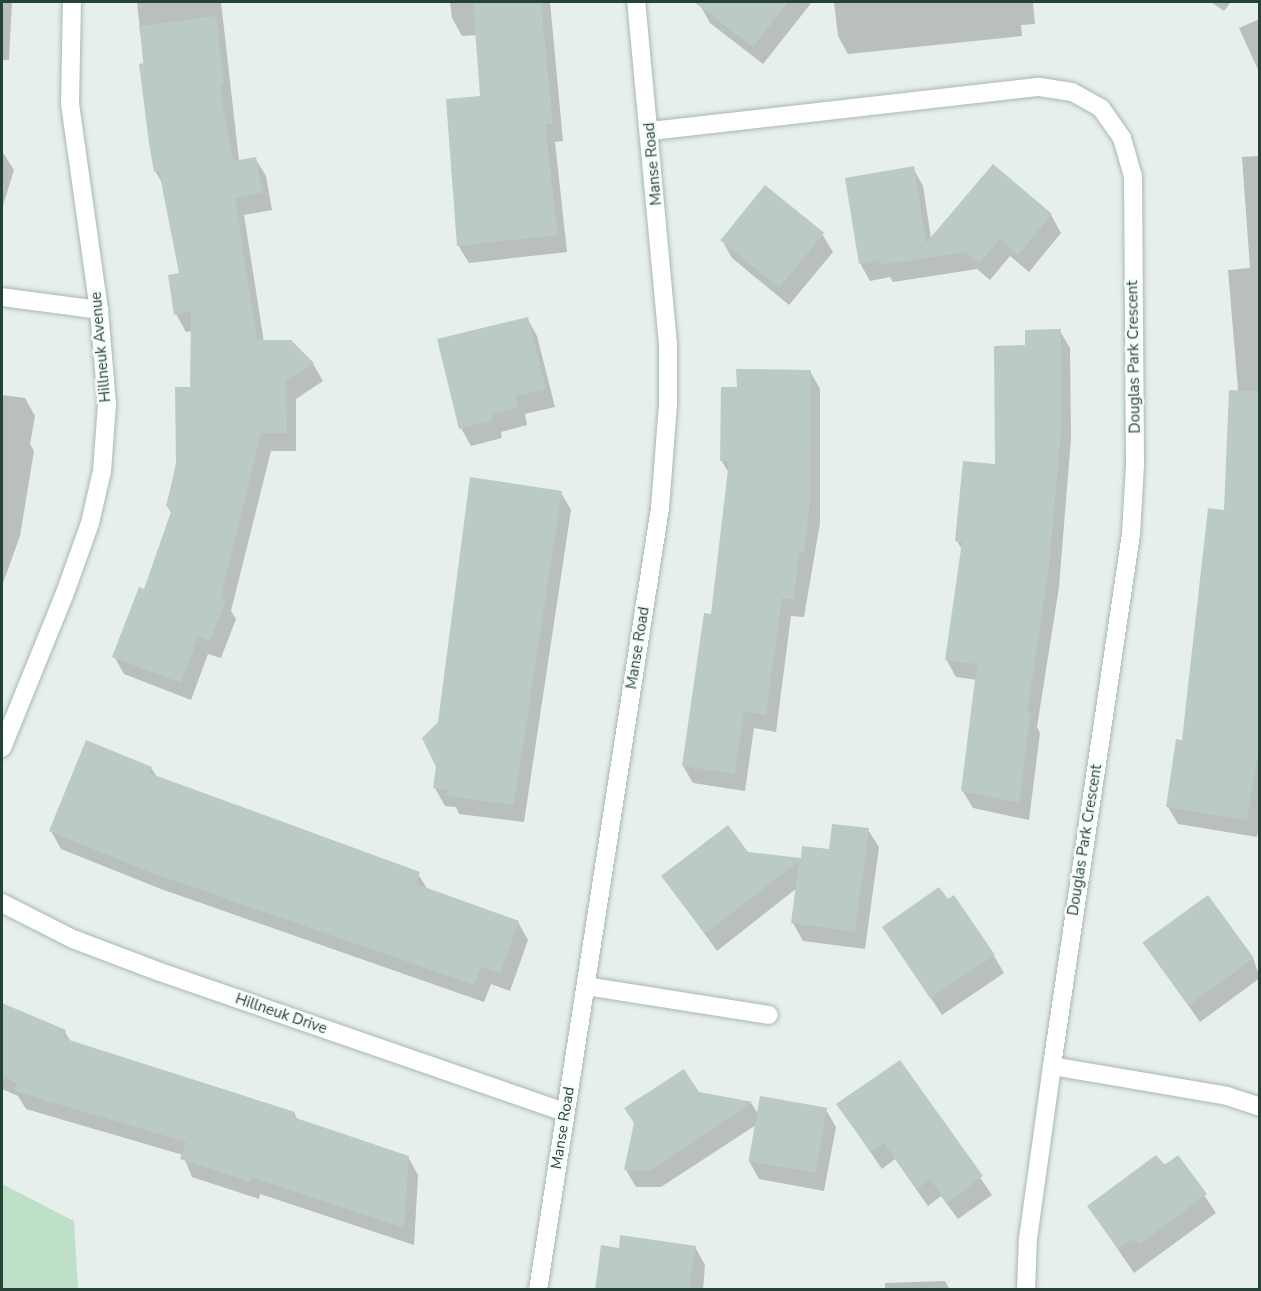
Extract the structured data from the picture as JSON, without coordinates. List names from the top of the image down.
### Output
{
  "streets": {
    "street": [
      "Manse Road",
      "Hillneuk Avenue",
      "Douglas Park Crescent",
      "Hillneuk Drive"
    ]
  },
  "crossings": [
    ["Manse Road", "Douglas Park Crescent"],
    ["Manse Road", "Hillneuk Drive"]
  ]
}
